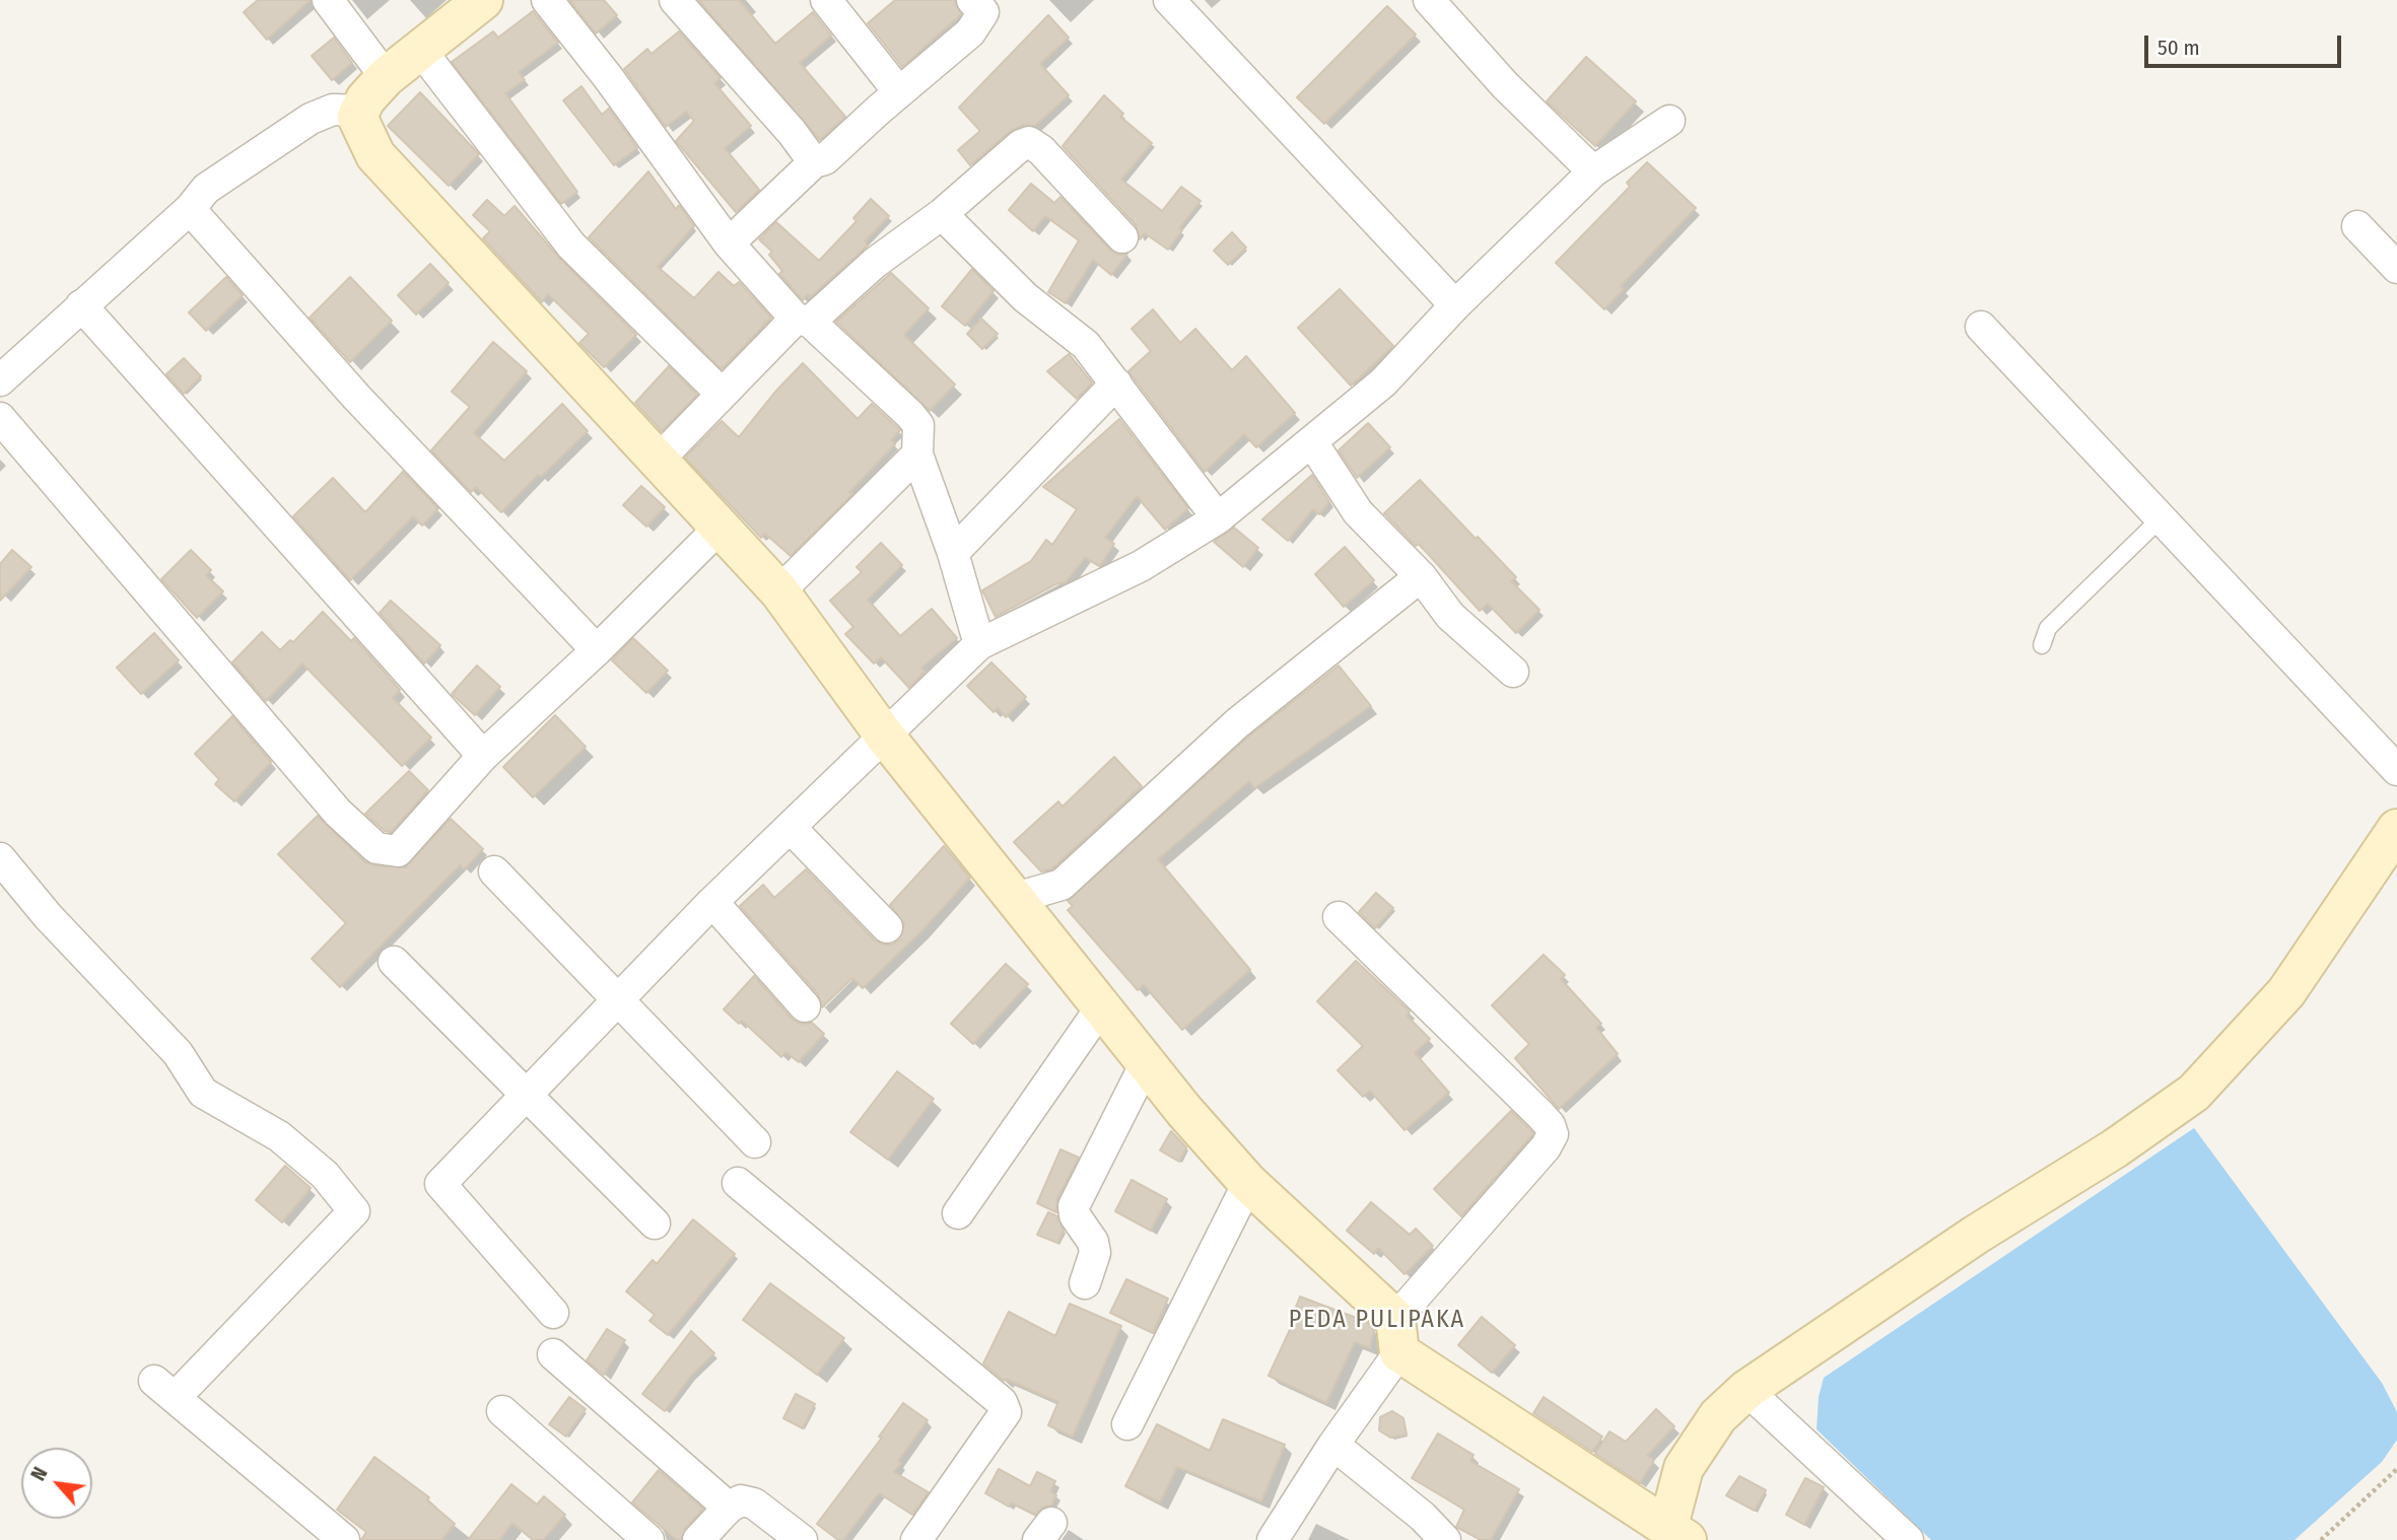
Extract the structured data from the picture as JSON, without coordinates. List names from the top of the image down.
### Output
{
  "districts": ["PEDA PULIPAKA"],
  "scale_bar": "50 m",
  "north": "top left"
}
